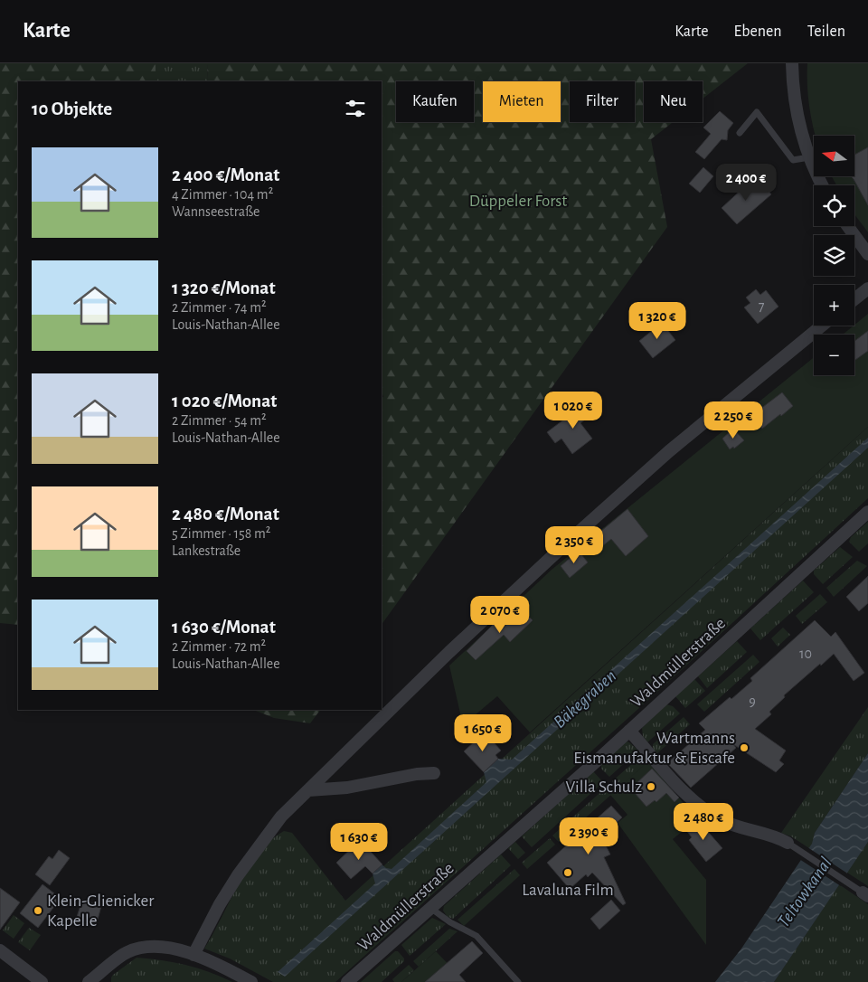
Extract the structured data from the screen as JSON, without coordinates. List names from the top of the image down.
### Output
{
  "streets": {
    "street": ["Waldmüllerstraße"]
  },
  "water": ["Bäkegraben", "Teltowkanal"],
  "parks": ["Düppeler Forst"],
  "places": [
    "Wartmanns Eismanufaktur & Eiscafe",
    "Villa Schulz",
    "Lavaluna Film",
    "Klein-Glienicker Kapelle"
  ],
  "house_numbers": ["7", "10", "9"],
  "north": "left",
  "page": {
    "header": "Karte",
    "nav": ["Karte", "Ebenen", "Teilen"],
    "chip": [
      "Kaufen",
      "Mieten",
      "Filter",
      "Neu"
    ],
    "heading": "10 Objekte",
    "map_buttons": ["+", "−"],
    "list": [
      {
        "name": "2 400 €/Monat",
        "note": "4 Zimmer · 104 m² · Wannseestraße"
      },
      {
        "name": "1 320 €/Monat",
        "note": "2 Zimmer · 74 m² · Louis-Nathan-Allee"
      },
      {
        "name": "1 020 €/Monat",
        "note": "2 Zimmer · 54 m² · Louis-Nathan-Allee"
      },
      {
        "name": "2 480 €/Monat",
        "note": "5 Zimmer · 158 m² · Lankestraße"
      },
      {
        "name": "1 630 €/Monat",
        "note": "2 Zimmer · 72 m² · Louis-Nathan-Allee"
      }
    ],
    "price": [
      "2 400 €",
      "1 320 €",
      "1 020 €",
      "2 250 €",
      "2 350 €",
      "2 070 €",
      "1 650 €",
      "2 480 €",
      "2 390 €",
      "1 630 €"
    ]
  }
}
